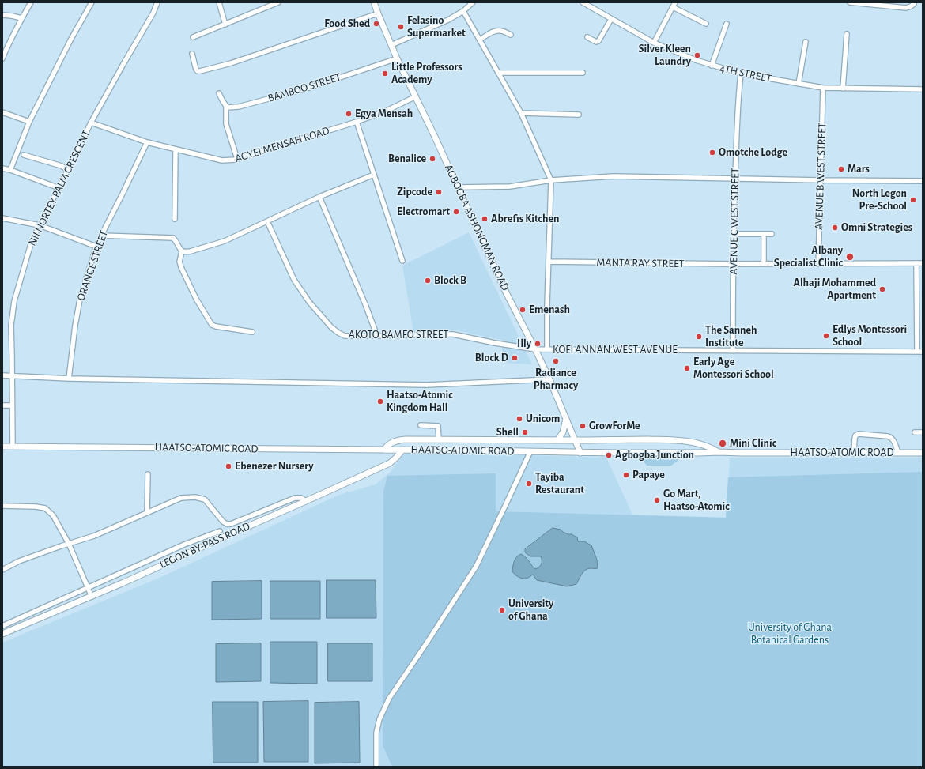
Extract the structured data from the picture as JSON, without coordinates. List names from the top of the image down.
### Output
{
  "streets": {
    "street": [
      "4TH STREET",
      "BAMBOO STREET",
      "AGYEI MENSAH ROAD",
      "AVENUE B WEST STREET",
      "NII NORTEY PALM CRESCENT",
      "AVENUE C WEST STREET",
      "AGBOGBA ASHONGMAN ROAD",
      "MANTA RAY STREET",
      "ORANGE STREET",
      "AKOTO BAMFO STREET",
      "KOFI ANNAN WEST AVENUE",
      "HAATSO-ATOMIC ROAD",
      "LEGON BY-PASS ROAD"
    ]
  },
  "crossings": [
    ["4TH STREET", "AVENUE B WEST STREET"],
    ["4TH STREET", "AVENUE C WEST STREET"],
    ["BAMBOO STREET", "AGBOGBA ASHONGMAN ROAD"],
    ["AGYEI MENSAH ROAD", "NII NORTEY PALM CRESCENT"],
    ["AGYEI MENSAH ROAD", "AGBOGBA ASHONGMAN ROAD"],
    ["AGYEI MENSAH ROAD", "ORANGE STREET"],
    ["AVENUE B WEST STREET", "MANTA RAY STREET"],
    ["NII NORTEY PALM CRESCENT", "HAATSO-ATOMIC ROAD"],
    ["AVENUE C WEST STREET", "MANTA RAY STREET"],
    ["AVENUE C WEST STREET", "KOFI ANNAN WEST AVENUE"],
    ["AGBOGBA ASHONGMAN ROAD", "AKOTO BAMFO STREET"],
    ["AGBOGBA ASHONGMAN ROAD", "KOFI ANNAN WEST AVENUE"],
    ["AGBOGBA ASHONGMAN ROAD", "HAATSO-ATOMIC ROAD"],
    ["AKOTO BAMFO STREET", "KOFI ANNAN WEST AVENUE"],
    ["HAATSO-ATOMIC ROAD", "LEGON BY-PASS ROAD"]
  ],
  "parks": ["University of Ghana Botanical Gardens"],
  "places": [
    "Food Shed",
    "Felasino Supermarket",
    "Silver Kleen Laundry",
    "Little Professors Academy",
    "Egya Mensah",
    "Omotche Lodge",
    "Benalice",
    "Mars",
    "Zipcode",
    "North Legon Pre-School",
    "Electromart",
    "Abrefis Kitchen",
    "Omni Strategies",
    "Albany Specialist Clinic",
    "Block B",
    "Alhaji Mohammed Apartment",
    "Emenash",
    "Edlys Montessori School",
    "The Sanneh Institute",
    "Illy",
    "Block D",
    "Radiance Pharmacy",
    "Early Age Montessori School",
    "Haatso-Atomic Kingdom Hall",
    "Unicom",
    "GrowForMe",
    "Shell",
    "Mini Clinic",
    "Agbogba Junction",
    "Ebenezer Nursery",
    "Papaye",
    "Tayiba Restaurant",
    "Go Mart, Haatso-Atomic",
    "University of Ghana"
  ]
}
